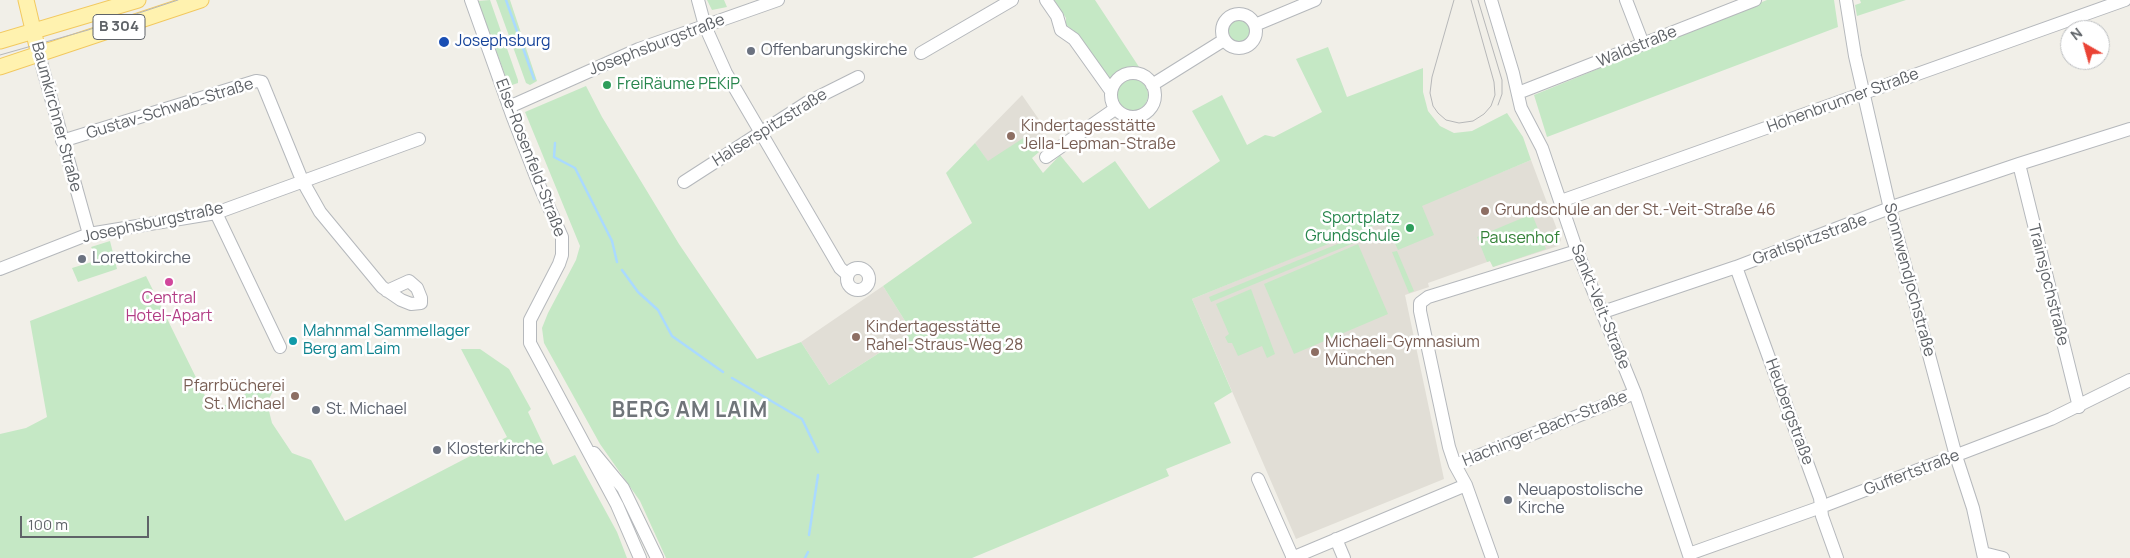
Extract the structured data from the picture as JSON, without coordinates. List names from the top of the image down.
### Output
{
  "streets": {
    "main road": ["B 304", "Baumkirchner Straße"],
    "street": [
      "Josephsburgstraße",
      "Waldstraße",
      "Hohenbrunner Straße",
      "Gustav-Schwab-Straße",
      "Halserspitzstraße",
      "Else-Rosenfeld-Straße",
      "Gratlspitzstraße",
      "Sonnwendjochstraße",
      "Trainsjochstraße",
      "Sankt-Veit-Straße",
      "Heubergstraße",
      "Hachinger-Bach-Straße",
      "Guffertstraße"
    ]
  },
  "crossings": [
    ["B 304", "Baumkirchner Straße"],
    ["Josephsburgstraße", "Gustav-Schwab-Straße"],
    ["Josephsburgstraße", "Baumkirchner Straße"],
    ["Josephsburgstraße", "Else-Rosenfeld-Straße"],
    ["Waldstraße", "Sankt-Veit-Straße"],
    ["Hohenbrunner Straße", "Sonnwendjochstraße"],
    ["Hohenbrunner Straße", "Sankt-Veit-Straße"],
    ["Gustav-Schwab-Straße", "Baumkirchner Straße"],
    ["Gratlspitzstraße", "Sonnwendjochstraße"],
    ["Gratlspitzstraße", "Trainsjochstraße"],
    ["Gratlspitzstraße", "Sankt-Veit-Straße"],
    ["Gratlspitzstraße", "Heubergstraße"],
    ["Sonnwendjochstraße", "Guffertstraße"],
    ["Trainsjochstraße", "Guffertstraße"],
    ["Sankt-Veit-Straße", "Hachinger-Bach-Straße"],
    ["Sankt-Veit-Straße", "Guffertstraße"],
    ["Heubergstraße", "Guffertstraße"]
  ],
  "districts": ["BERG AM LAIM"],
  "parks": ["Pausenhof"],
  "places": [
    "Josephsburg",
    "Offenbarungskirche",
    "FreiRäume PEKiP",
    "Kindertagesstätte Jella-Lepman-Straße",
    "Grundschule an der St.-Veit-Straße 46",
    "Sportplatz Grundschule",
    "Lorettokirche",
    "Central Hotel-Apart",
    "Kindertagesstätte Rahel-Straus-Weg 28",
    "Mahnmal Sammellager Berg am Laim",
    "Michaeli-Gymnasium München",
    "Pfarrbücherei St. Michael",
    "St. Michael",
    "Klosterkirche",
    "Neuapostolische Kirche"
  ],
  "scale_bar": "100 m",
  "north": "top left"
}
